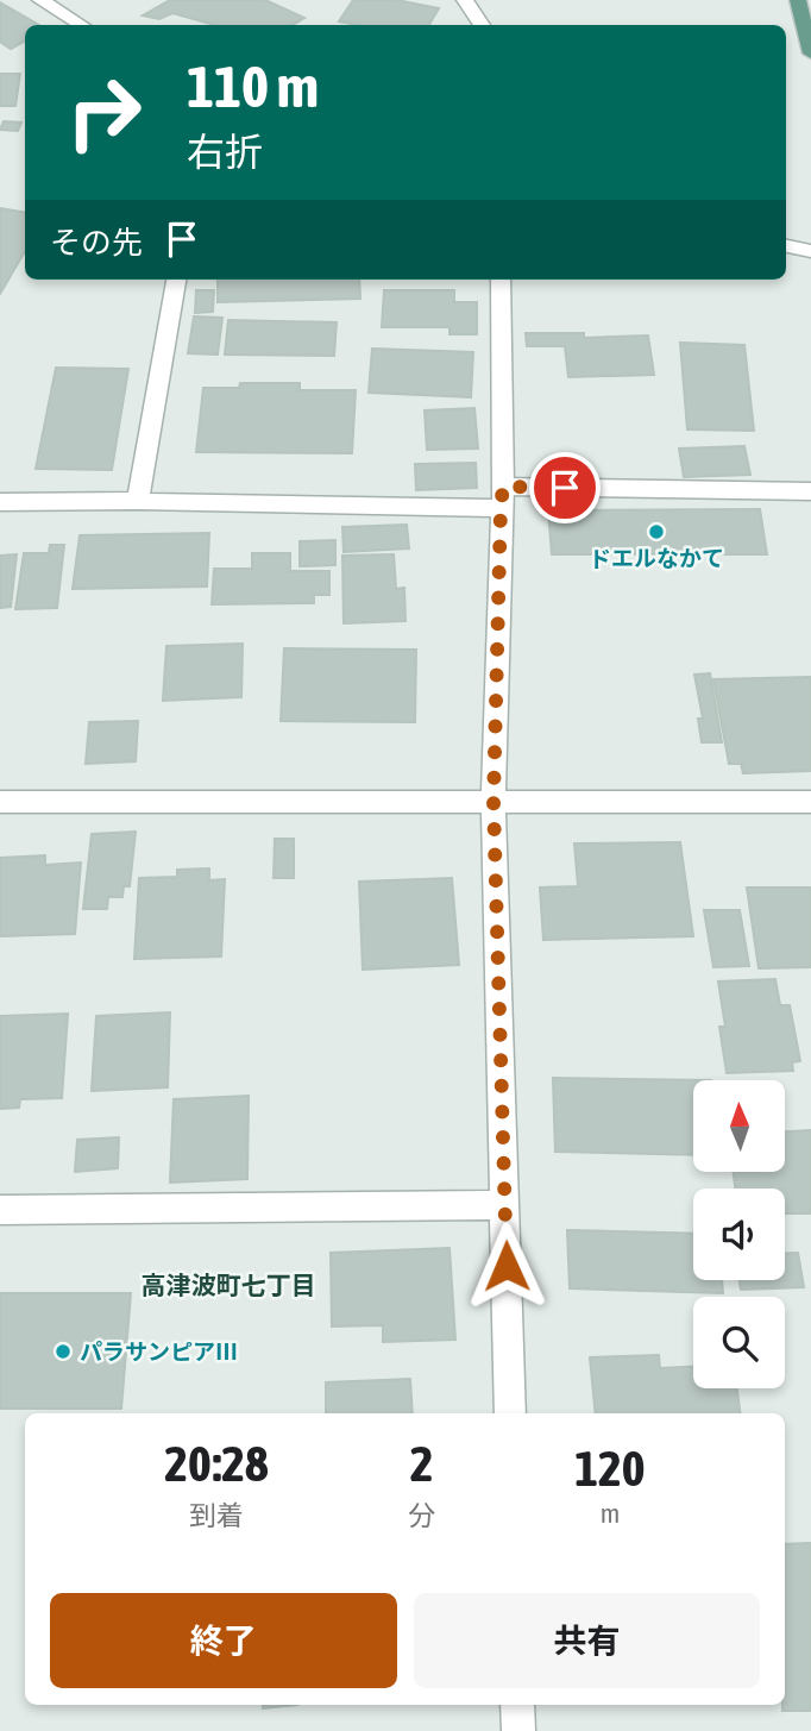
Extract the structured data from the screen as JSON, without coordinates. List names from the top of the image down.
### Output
{
  "districts": ["高津波町七丁目"],
  "places": ["ドエルなかて", "パラサンピアⅢ"],
  "north": "top",
  "page": {
    "turn": ["110 m", "右折"],
    "then": "その先",
    "eta": [
      "20:28",
      "到着",
      "2",
      "分",
      "120",
      "m"
    ],
    "buttons": ["終了", "共有"]
  }
}
